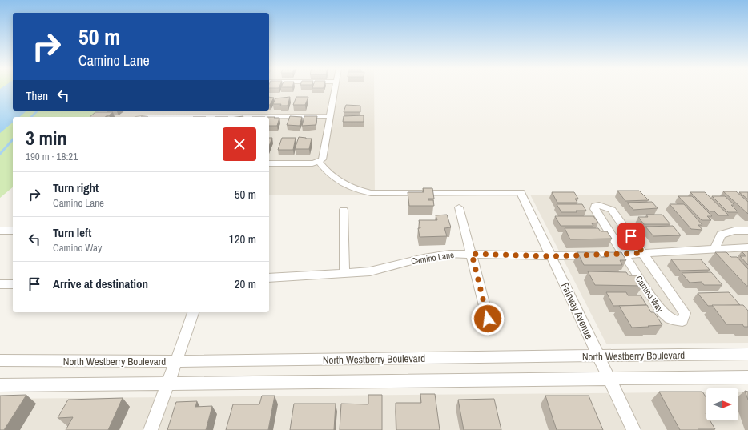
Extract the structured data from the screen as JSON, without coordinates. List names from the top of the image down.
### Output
{
  "streets": {
    "street": [
      "Camino Lane",
      "Camino Way",
      "Fairway Avenue",
      "North Westberry Boulevard"
    ]
  },
  "crossings": [
    ["Camino Lane", "Camino Way"],
    ["Camino Lane", "Fairway Avenue"],
    ["Fairway Avenue", "North Westberry Boulevard"]
  ],
  "north": "right",
  "page": {
    "turn": ["50 m", "Camino Lane"],
    "then": "Then",
    "heading": ["3 min", "190 m · 18:21"],
    "list": [
      {
        "name": "Turn right",
        "note": "Camino Lane",
        "value": "50 m"
      },
      {
        "name": "Turn left",
        "note": "Camino Way",
        "value": "120 m"
      },
      {
        "name": "Arrive at destination",
        "value": "20 m"
      }
    ]
  }
}
